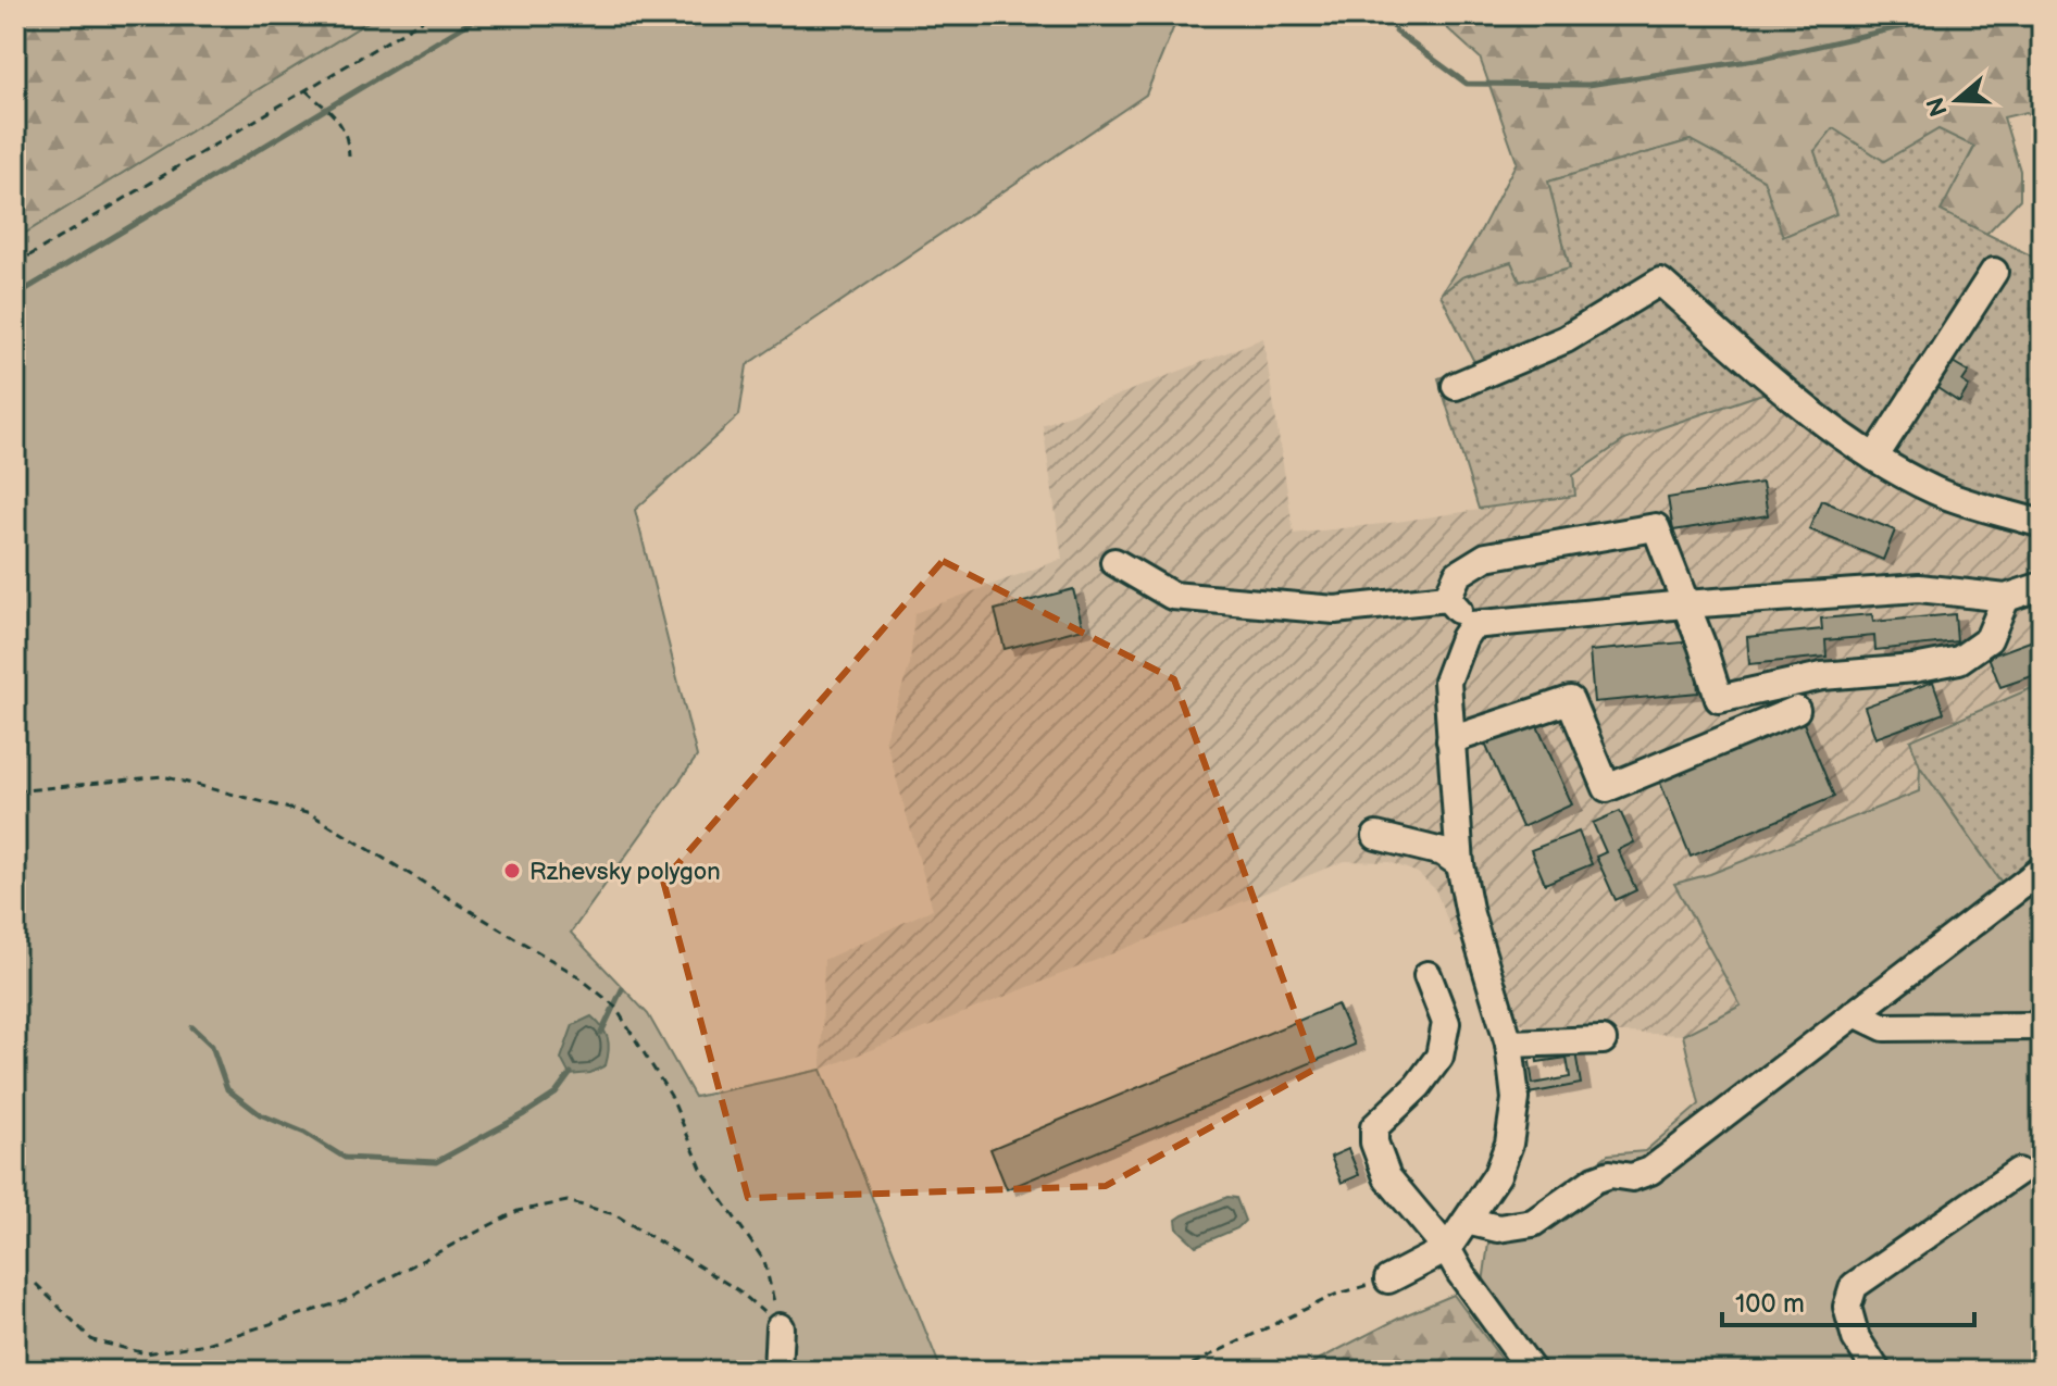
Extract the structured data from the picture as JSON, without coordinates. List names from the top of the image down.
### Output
{
  "places": ["Rzhevsky polygon"],
  "scale_bar": "100 m",
  "north": "left"
}
